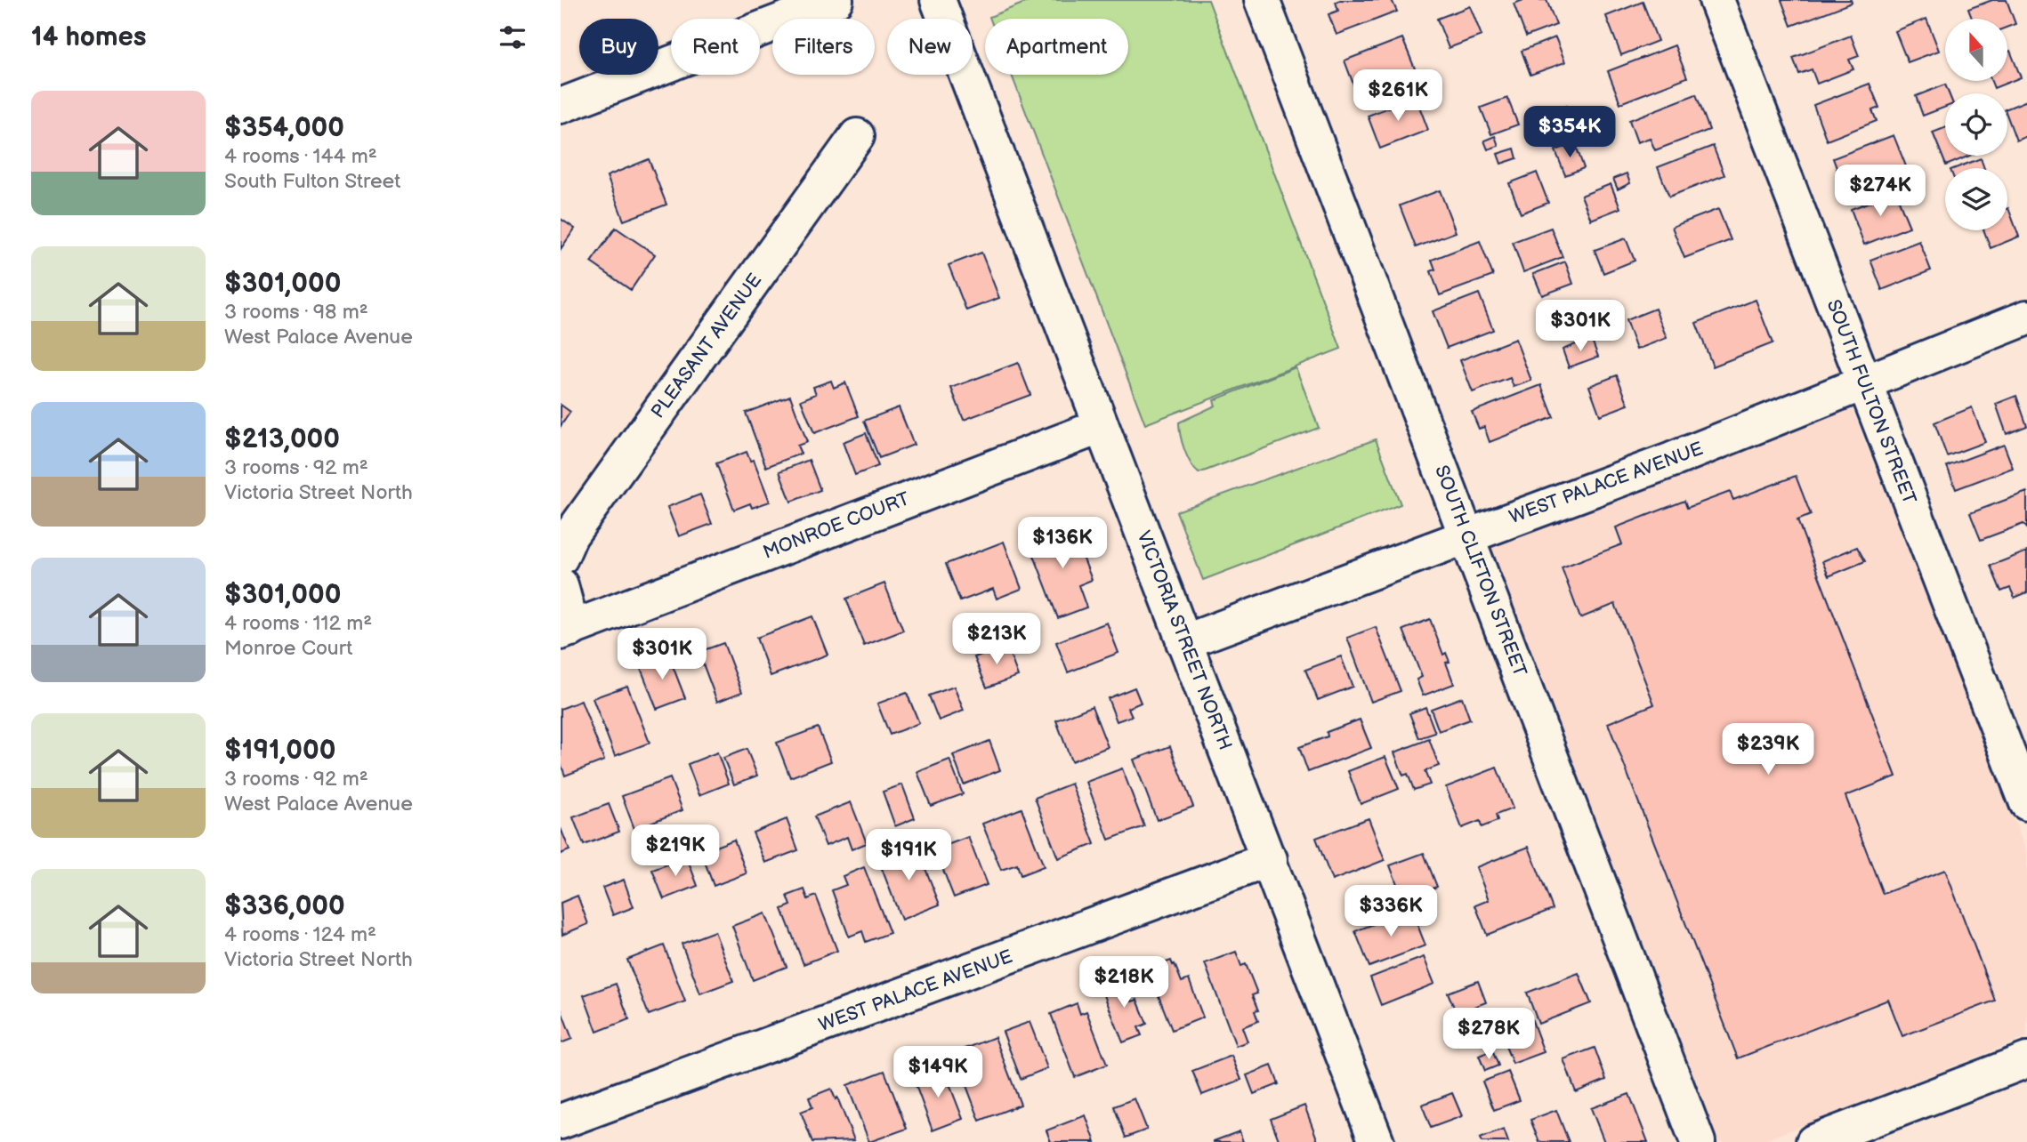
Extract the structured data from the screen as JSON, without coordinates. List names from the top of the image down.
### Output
{
  "streets": {
    "street": [
      "PLEASANT AVENUE",
      "SOUTH FULTON STREET",
      "WEST PALACE AVENUE",
      "MONROE COURT",
      "SOUTH CLIFTON STREET",
      "VICTORIA STREET NORTH"
    ]
  },
  "crossings": [
    ["SOUTH FULTON STREET", "WEST PALACE AVENUE"],
    ["WEST PALACE AVENUE", "SOUTH CLIFTON STREET"],
    ["WEST PALACE AVENUE", "VICTORIA STREET NORTH"],
    ["MONROE COURT", "VICTORIA STREET NORTH"]
  ],
  "north": "top",
  "page": {
    "heading": "14 homes",
    "chip": [
      "Buy",
      "Rent",
      "Filters",
      "New",
      "Apartment"
    ],
    "price": [
      "$261K",
      "$354K",
      "$274K",
      "$301K",
      "$136K",
      "$213K",
      "$301K",
      "$239K",
      "$219K",
      "$191K",
      "$336K",
      "$218K",
      "$278K",
      "$149K"
    ],
    "list": [
      {
        "name": "$354,000",
        "note": "4 rooms · 144 m² · South Fulton Street"
      },
      {
        "name": "$301,000",
        "note": "3 rooms · 98 m² · West Palace Avenue"
      },
      {
        "name": "$213,000",
        "note": "3 rooms · 92 m² · Victoria Street North"
      },
      {
        "name": "$301,000",
        "note": "4 rooms · 112 m² · Monroe Court"
      },
      {
        "name": "$191,000",
        "note": "3 rooms · 92 m² · West Palace Avenue"
      },
      {
        "name": "$336,000",
        "note": "4 rooms · 124 m² · Victoria Street North"
      }
    ]
  }
}
